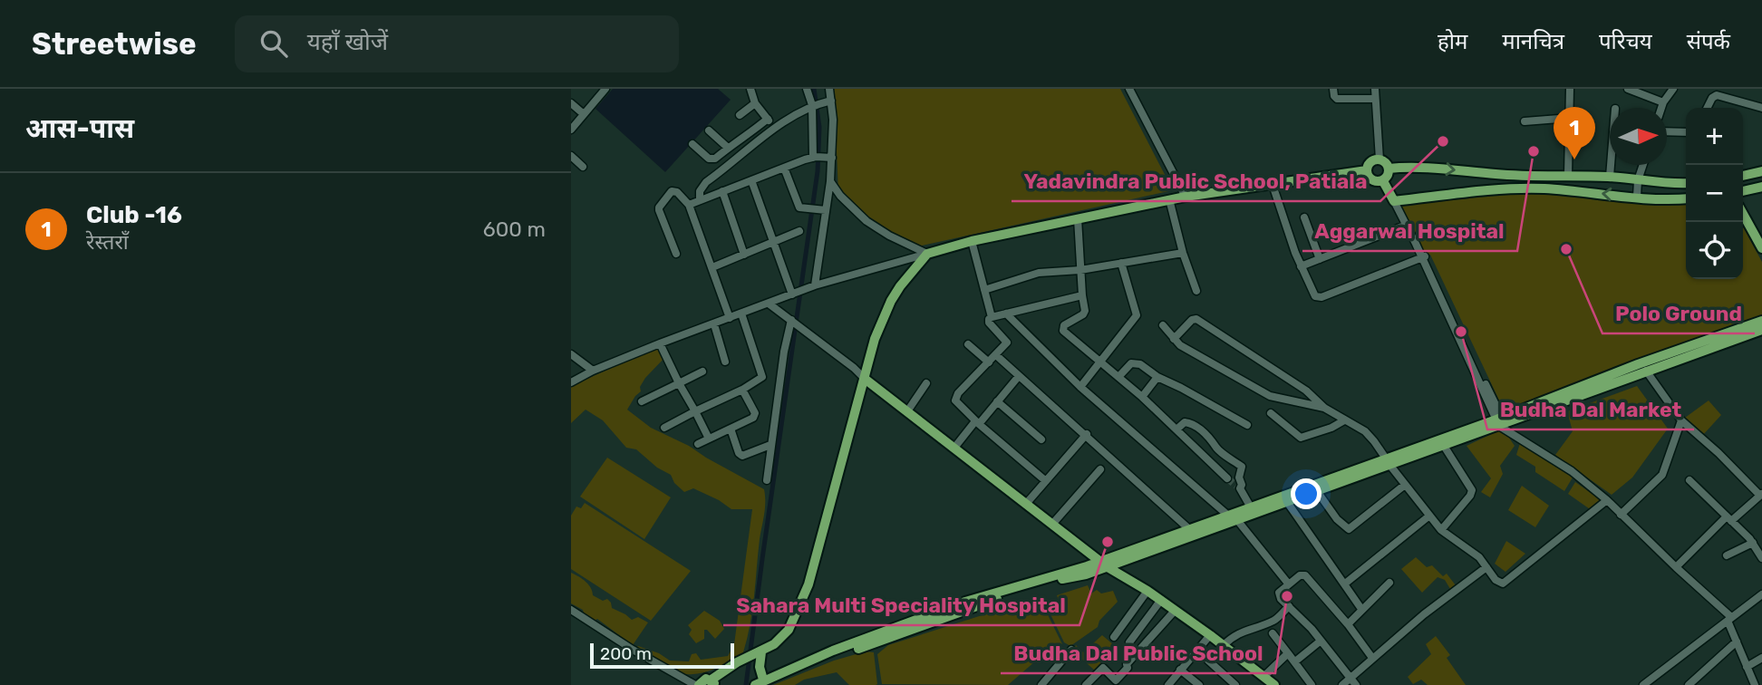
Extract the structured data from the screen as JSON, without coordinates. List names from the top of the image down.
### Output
{
  "places": [
    "Yadavindra Public School, Patiala",
    "Aggarwal Hospital",
    "Polo Ground",
    "Budha Dal Market",
    "Sahara Multi Speciality Hospital",
    "Budha Dal Public School"
  ],
  "scale_bar": "200 m",
  "north": "right",
  "page": {
    "header": "Streetwise",
    "search": "यहाँ खोजें",
    "nav": [
      "होम",
      "मानचित्र",
      "परिचय",
      "संपर्क"
    ],
    "heading": "आस-पास",
    "pins": "1",
    "map_buttons": ["+", "−"],
    "list": [
      {
        "mark": "1",
        "name": "Club -16",
        "note": "रेस्तराँ",
        "value": "600 m"
      }
    ],
    "scale": "200 m"
  }
}
